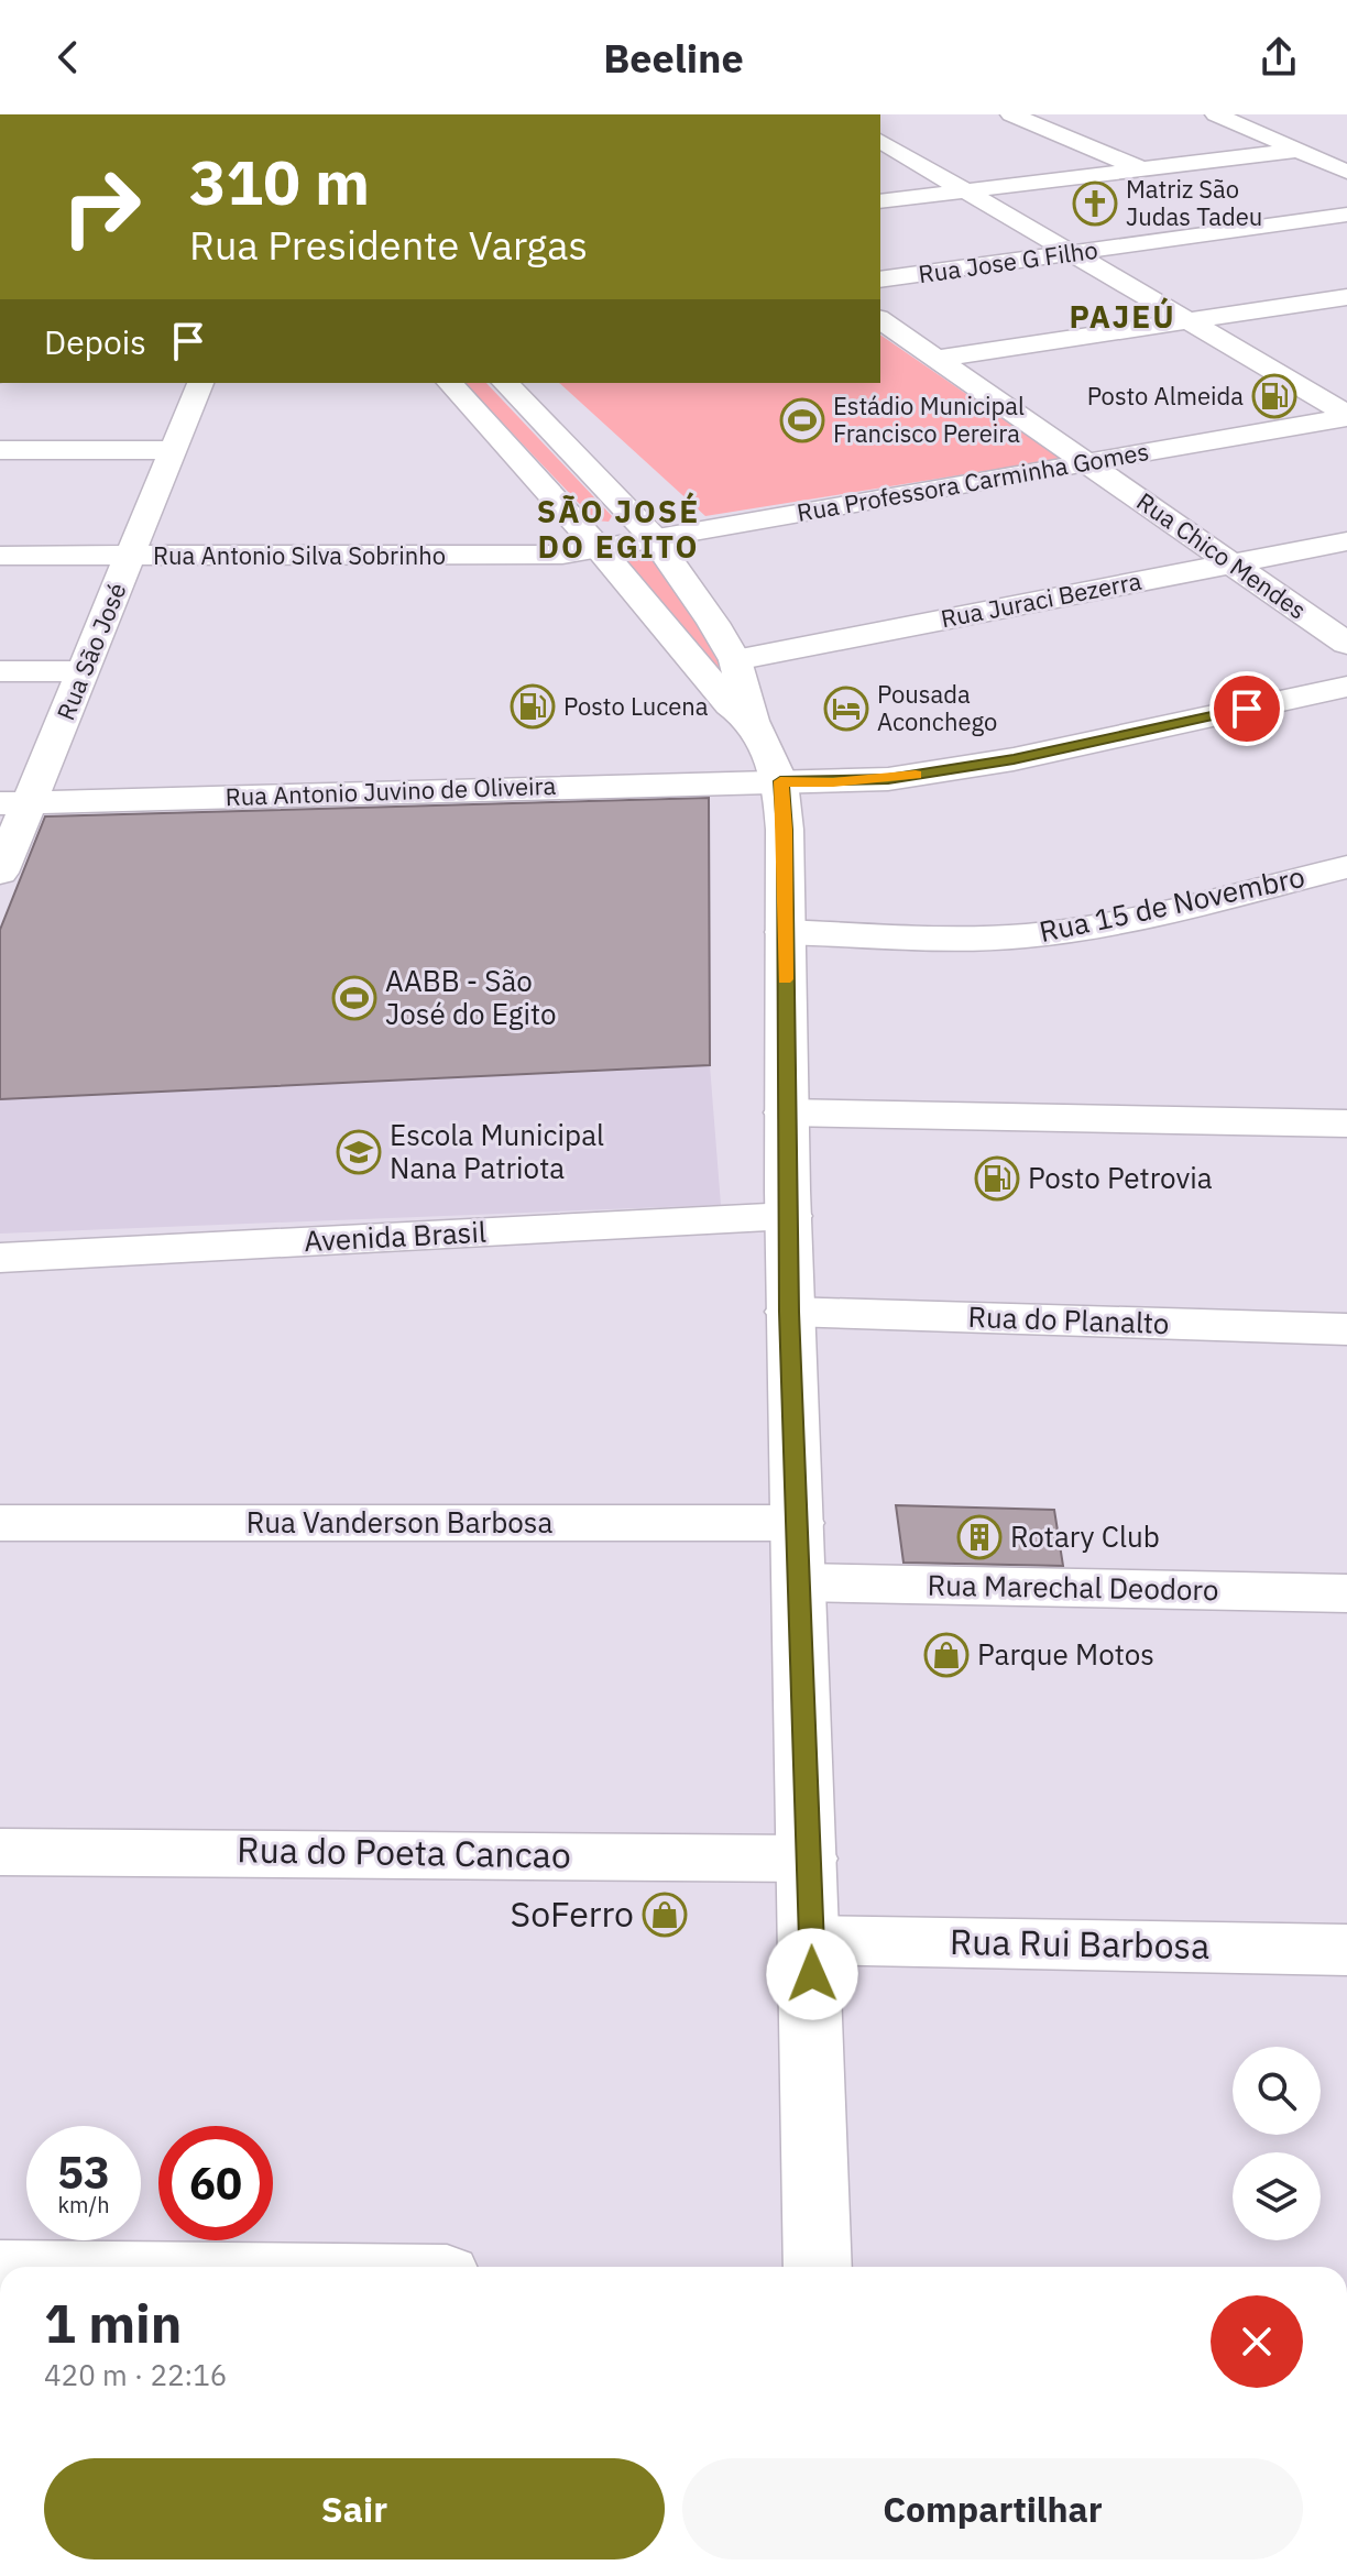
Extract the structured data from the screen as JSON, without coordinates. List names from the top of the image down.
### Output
{
  "streets": {
    "street": [
      "Rua Jose G Filho",
      "Rua Professora Carminha Gomes",
      "Rua Antonio Silva Sobrinho",
      "Rua Chico Mendes",
      "Rua Juraci Bezerra",
      "Rua São José",
      "Rua Antonio Juvino de Oliveira",
      "Rua 15 de Novembro",
      "Avenida Brasil",
      "Rua do Planalto",
      "Rua Vanderson Barbosa",
      "Rua Marechal Deodoro",
      "Rua do Poeta Cancao",
      "Rua Rui Barbosa"
    ]
  },
  "crossings": [
    ["Rua Professora Carminha Gomes", "Rua Antonio Silva Sobrinho"],
    ["Rua Professora Carminha Gomes", "Rua Chico Mendes"],
    ["Rua Antonio Silva Sobrinho", "Rua São José"],
    ["Rua Chico Mendes", "Rua Juraci Bezerra"],
    ["Rua São José", "Rua Antonio Juvino de Oliveira"]
  ],
  "districts": ["PAJEÚ", "SÃO JOSÉ DO EGITO"],
  "places": {
    "church": ["Matriz São Judas Tadeu"],
    "fuel station": ["Posto Almeida", "Posto Lucena", "Posto Petrovia"],
    "sports": ["Estádio Municipal Francisco Pereira", "AABB - São José do Egito"],
    "hotel": ["Pousada Aconchego"],
    "school or university": ["Escola Municipal Nana Patriota"],
    "building": ["Rotary Club"],
    "shop": ["Parque Motos", "SoFerro"]
  },
  "page": {
    "header": "Beeline",
    "turn": ["310 m", "Rua Presidente Vargas"],
    "then": "Depois",
    "speed": "53 km/h",
    "limit": "60",
    "heading": ["1 min", "420 m · 22:16"],
    "buttons": ["Sair", "Compartilhar"]
  }
}
